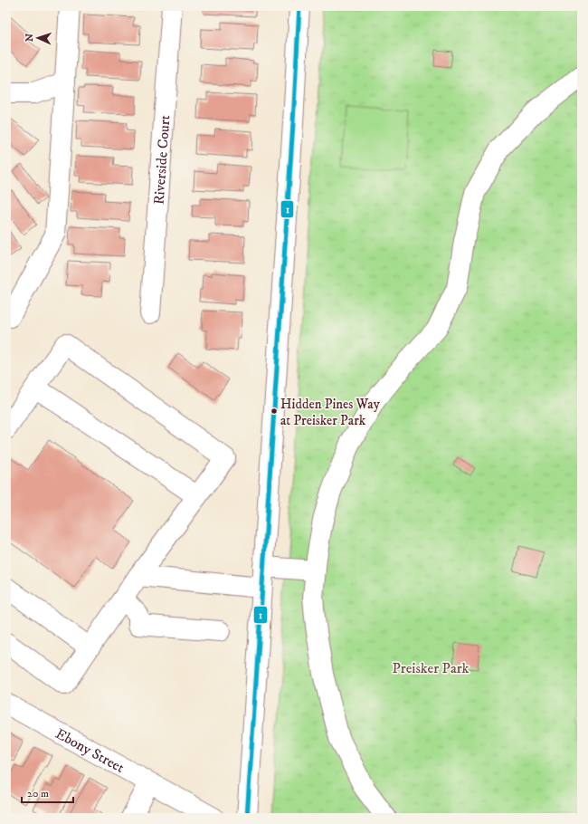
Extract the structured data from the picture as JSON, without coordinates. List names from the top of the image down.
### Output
{
  "streets": {
    "street": ["Riverside Court", "Ebony Street"]
  },
  "parks": ["Preisker Park"],
  "places": ["Hidden Pines Way at Preisker Park"],
  "lines": ["transit line 1"],
  "scale_bar": "20 m",
  "north": "left"
}
